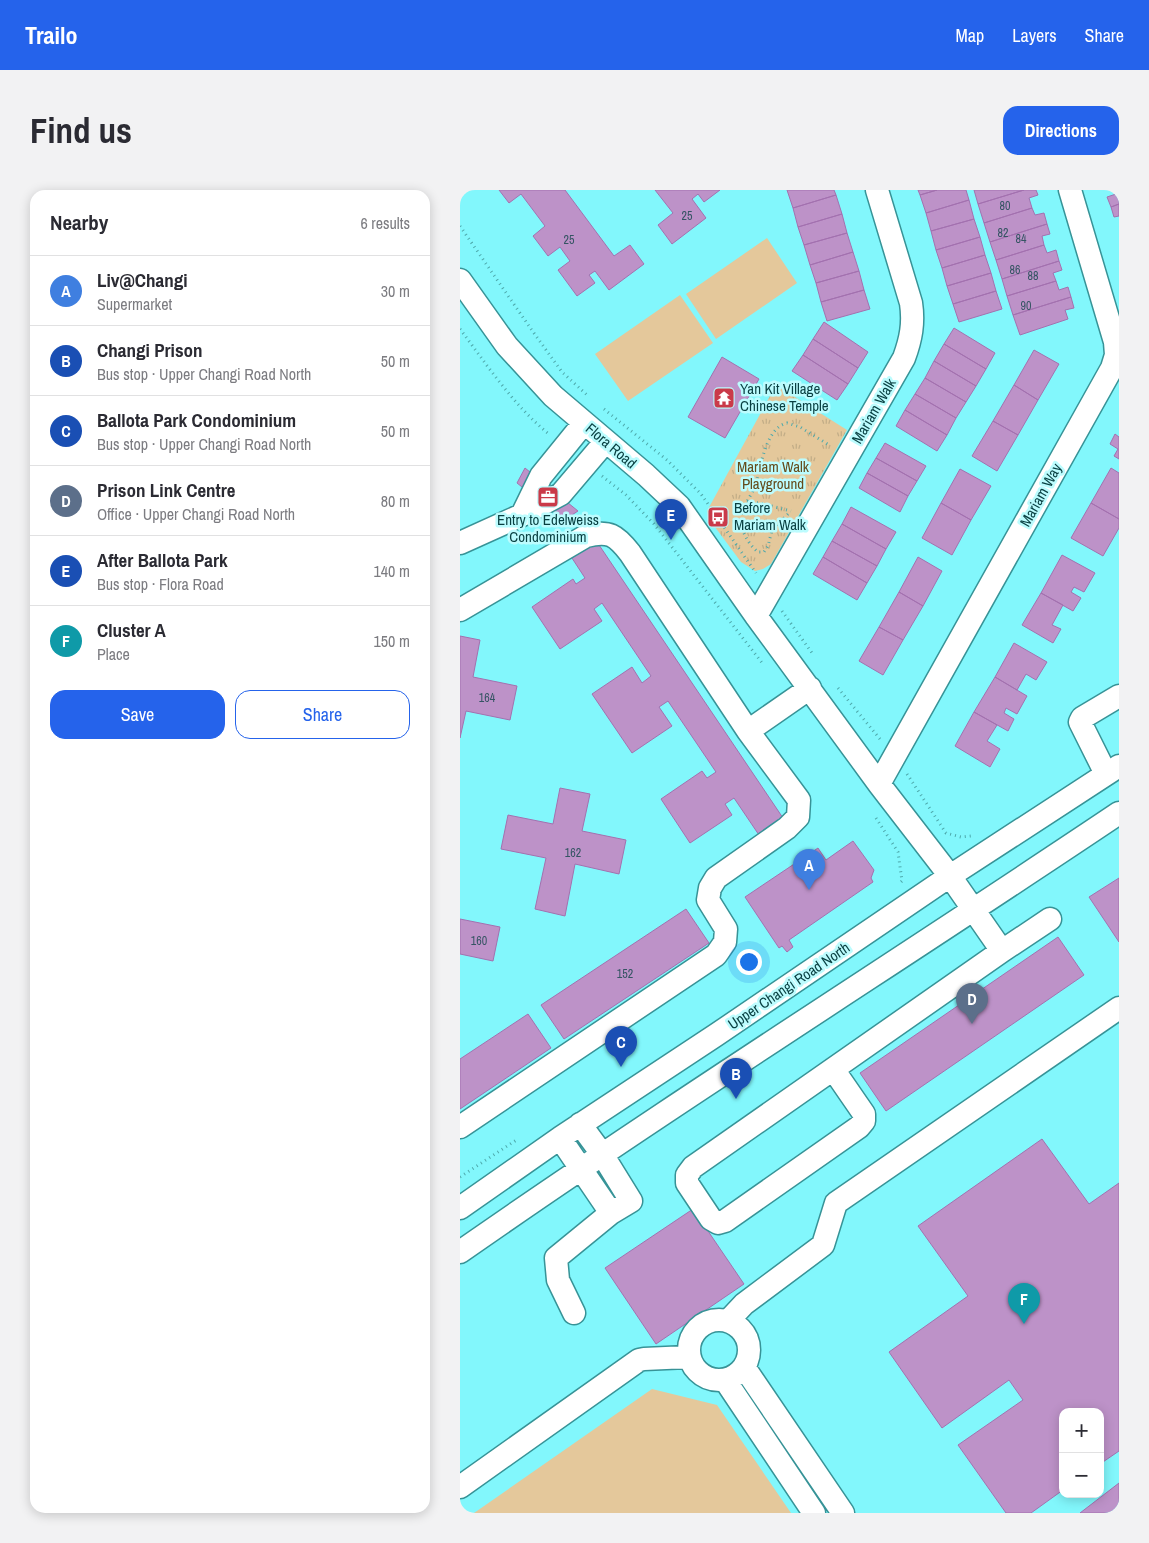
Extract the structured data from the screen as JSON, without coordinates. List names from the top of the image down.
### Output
{
  "streets": {
    "street": [
      "Mariam Walk",
      "Flora Road",
      "Mariam Way",
      "Upper Changi Road North"
    ]
  },
  "crossings": [
    ["Mariam Walk", "Flora Road"]
  ],
  "parks": ["Mariam Walk Playground"],
  "places": {
    "temple": ["Yan Kit Village Chinese Temple"],
    "office": ["Entry to Edelweiss Condominium"],
    "bus stop": ["Before Mariam Walk"]
  },
  "house_numbers": [
    "80",
    "25",
    "82",
    "84",
    "25",
    "86",
    "88",
    "90",
    "164",
    "162",
    "160",
    "152"
  ],
  "page": {
    "header": "Trailo",
    "nav": ["Map", "Layers", "Share"],
    "buttons": [
      "Directions",
      ["Save", "Share"]
    ],
    "title": "Find us",
    "heading": ["Nearby", "6 results"],
    "list": [
      {
        "mark": "A",
        "name": "Liv@Changi",
        "note": "Supermarket",
        "value": "30 m"
      },
      {
        "mark": "B",
        "name": "Changi Prison",
        "note": "Bus stop · Upper Changi Road North",
        "value": "50 m"
      },
      {
        "mark": "C",
        "name": "Ballota Park Condominium",
        "note": "Bus stop · Upper Changi Road North",
        "value": "50 m"
      },
      {
        "mark": "D",
        "name": "Prison Link Centre",
        "note": "Office · Upper Changi Road North",
        "value": "80 m"
      },
      {
        "mark": "E",
        "name": "After Ballota Park",
        "note": "Bus stop · Flora Road",
        "value": "140 m"
      },
      {
        "mark": "F",
        "name": "Cluster A",
        "note": "Place",
        "value": "150 m"
      }
    ],
    "pins": [
      "E",
      "A",
      "D",
      "C",
      "B",
      "F"
    ],
    "map_buttons": ["+", "−"]
  }
}
